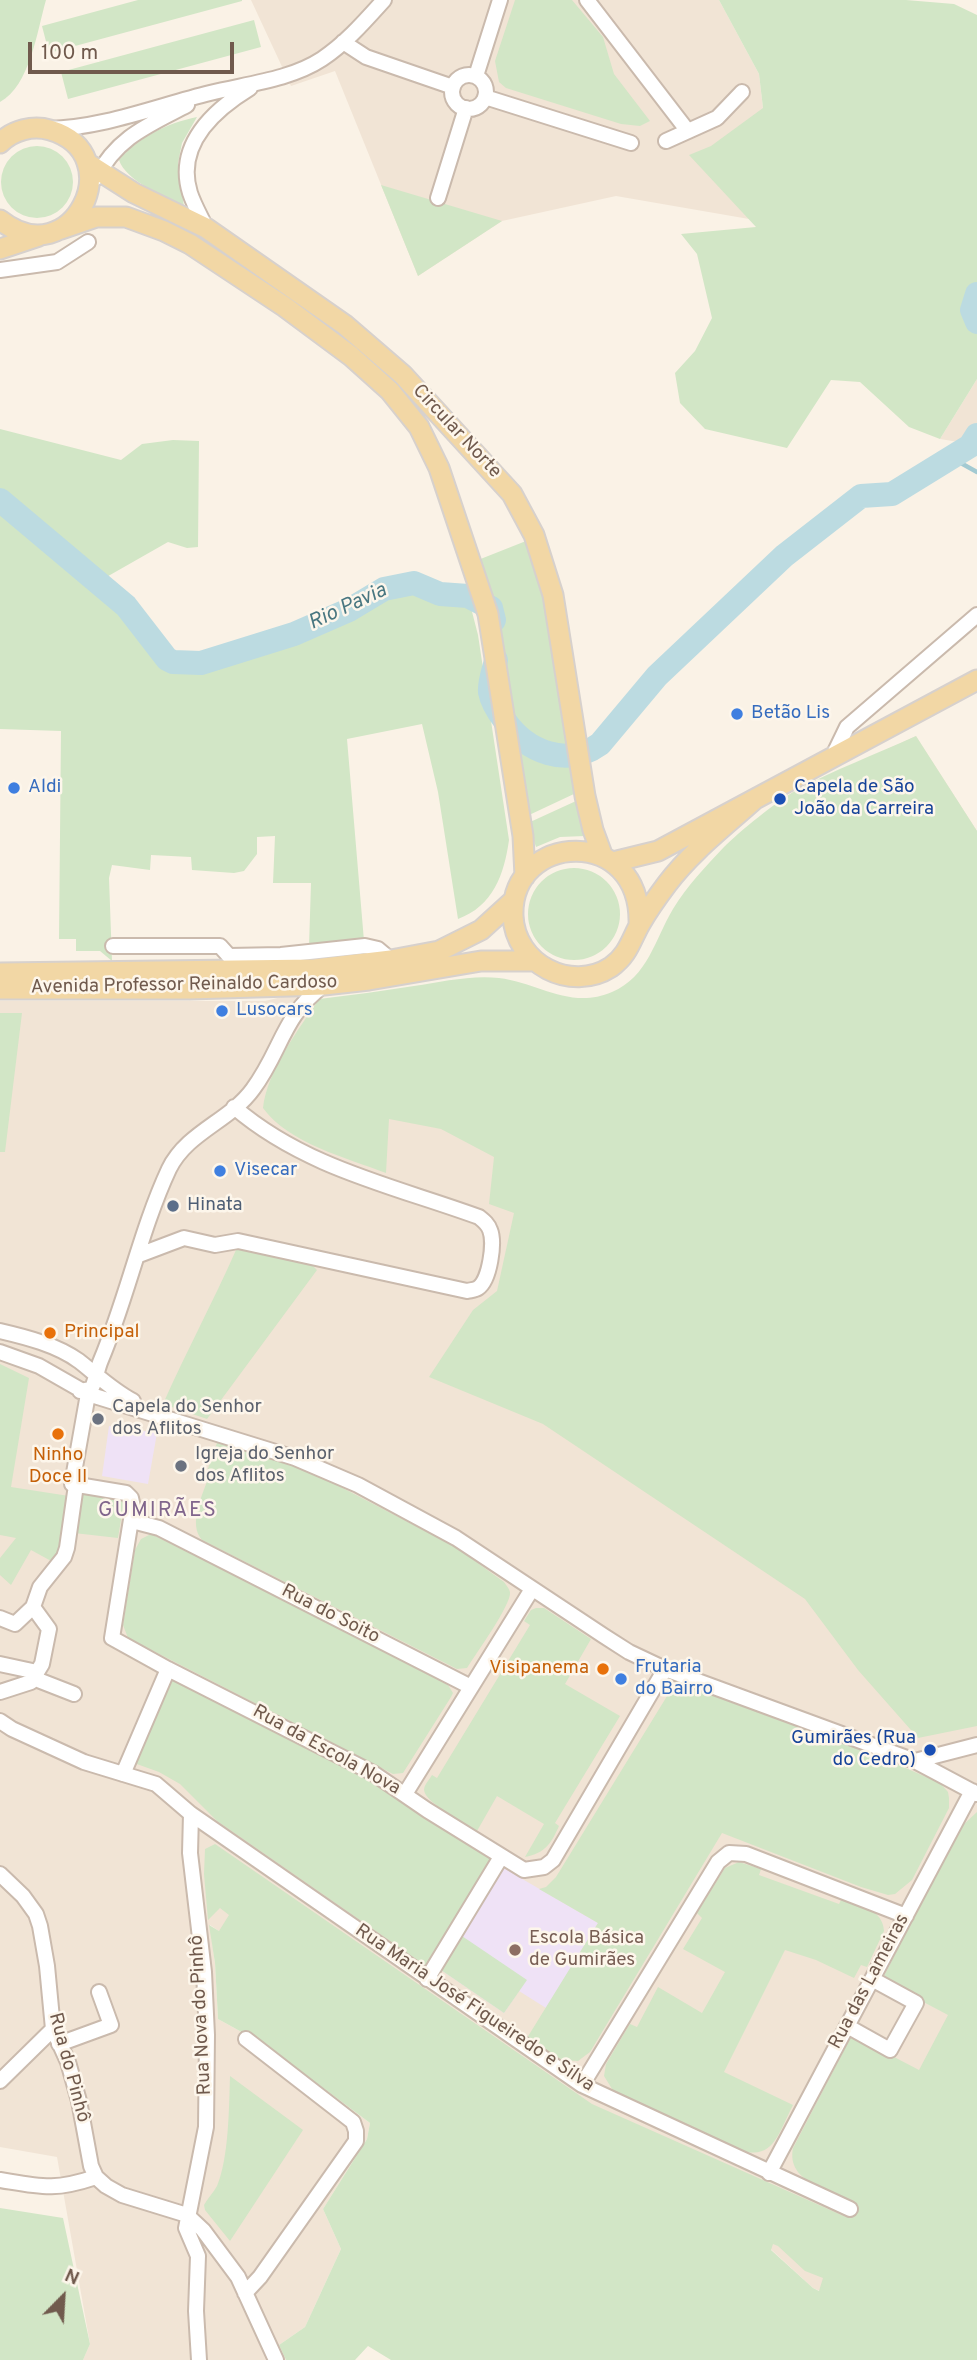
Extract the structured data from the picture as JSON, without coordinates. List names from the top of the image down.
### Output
{
  "streets": {
    "main road": ["Circular Norte", "Avenida Professor Reinaldo Cardoso"],
    "street": [
      "Rua do Soito",
      "Rua da Escola Nova",
      "Rua das Lameiras",
      "Rua Maria José Figueiredo e Silva",
      "Rua Nova do Pinhô",
      "Rua do Pinhô"
    ]
  },
  "crossings": [
    ["Circular Norte", "Avenida Professor Reinaldo Cardoso"],
    ["Rua do Soito", "Rua da Escola Nova"],
    ["Rua das Lameiras", "Rua Maria José Figueiredo e Silva"],
    ["Rua Maria José Figueiredo e Silva", "Rua Nova do Pinhô"]
  ],
  "districts": ["GUMIRÃES"],
  "water": ["Rio Pavia"],
  "places": [
    "Betão Lis",
    "Aldi",
    "Capela de São João da Carreira",
    "Lusocars",
    "Visecar",
    "Hinata",
    "Principal",
    "Capela do Senhor dos Aflitos",
    "Ninho Doce II",
    "Igreja do Senhor dos Aflitos",
    "Visipanema",
    "Frutaria do Bairro",
    "Gumirães (Rua do Cedro)",
    "Escola Básica de Gumirães"
  ],
  "scale_bar": "100 m",
  "north": "top right"
}
